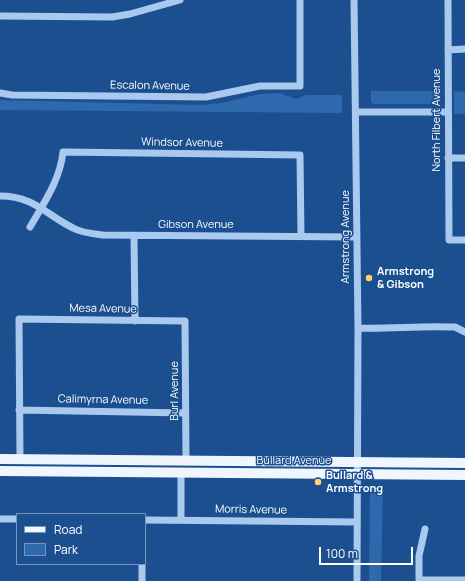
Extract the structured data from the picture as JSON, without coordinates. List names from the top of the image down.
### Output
{
  "streets": {
    "main road": ["Bullard Avenue"],
    "street": [
      "Escalon Avenue",
      "North Filbert Avenue",
      "Windsor Avenue",
      "Gibson Avenue",
      "Armstrong Avenue",
      "Mesa Avenue",
      "Burl Avenue",
      "Calimyrna Avenue",
      "Morris Avenue"
    ]
  },
  "crossings": [
    ["Windsor Avenue", "Gibson Avenue"],
    ["Gibson Avenue", "Armstrong Avenue"],
    ["Armstrong Avenue", "Bullard Avenue"],
    ["Armstrong Avenue", "Morris Avenue"],
    ["Mesa Avenue", "Burl Avenue"],
    ["Mesa Avenue", "Calimyrna Avenue"],
    ["Burl Avenue", "Calimyrna Avenue"],
    ["Burl Avenue", "Bullard Avenue"]
  ],
  "places": ["Armstrong & Gibson", "Bullard & Armstrong"],
  "legend": ["Road", "Park"],
  "scale_bar": "100 m"
}
